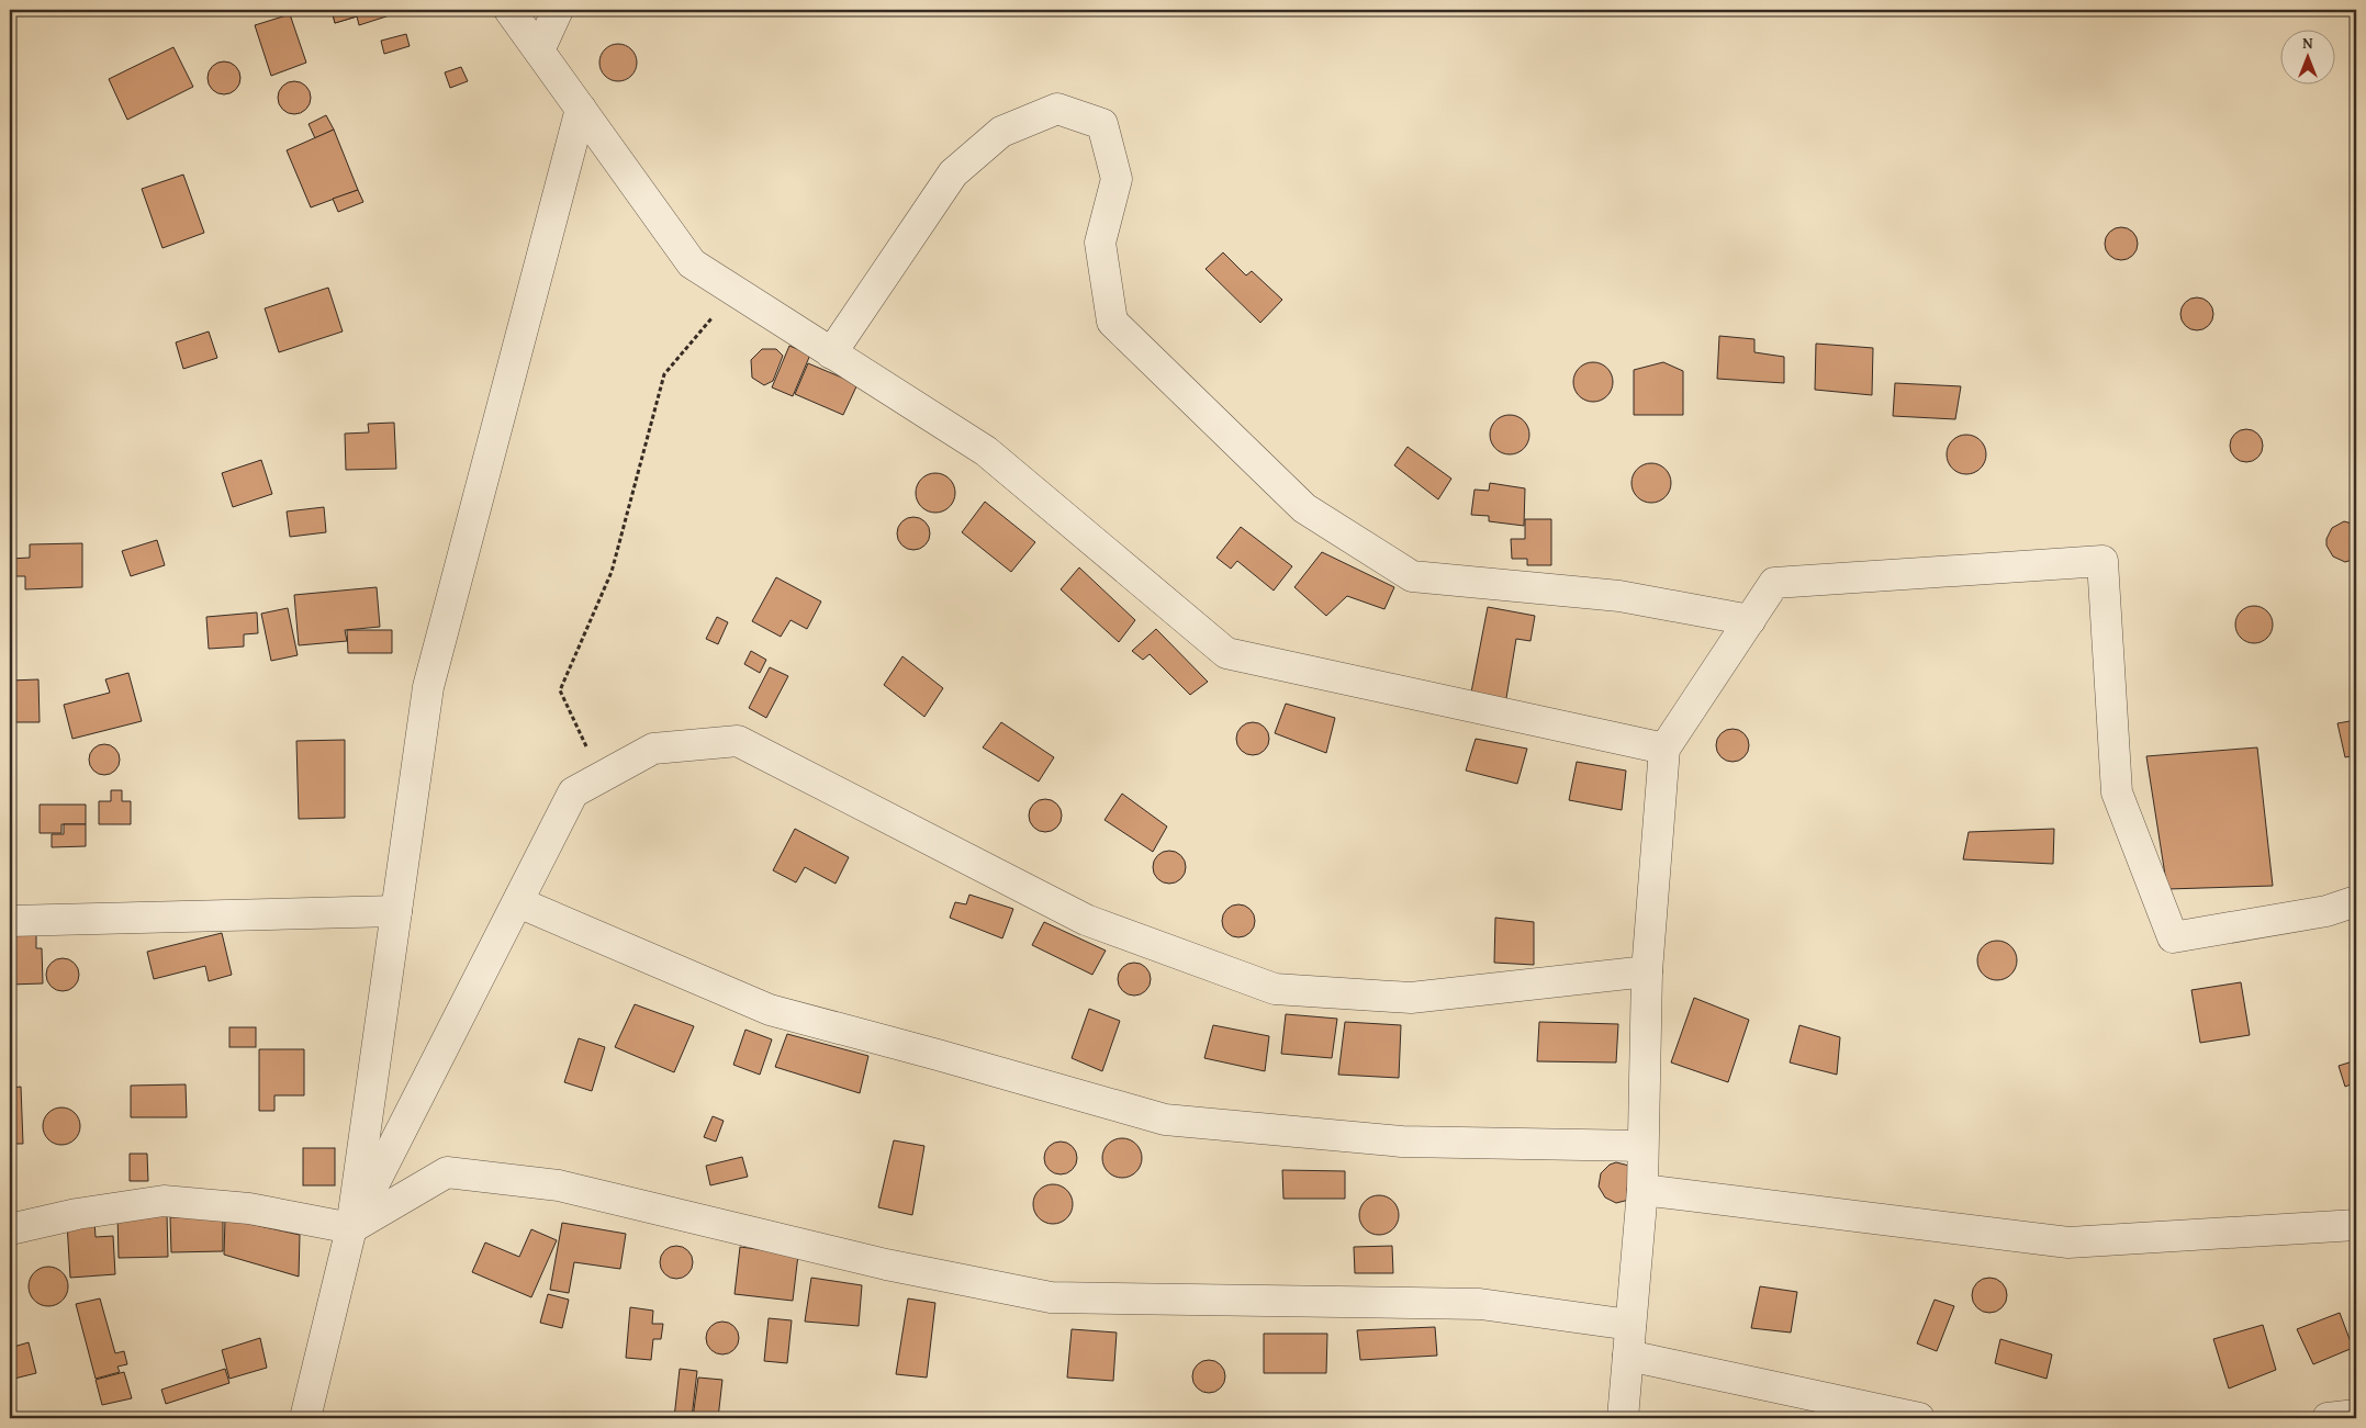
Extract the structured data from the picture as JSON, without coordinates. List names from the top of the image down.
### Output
{
  "north": "top"
}
